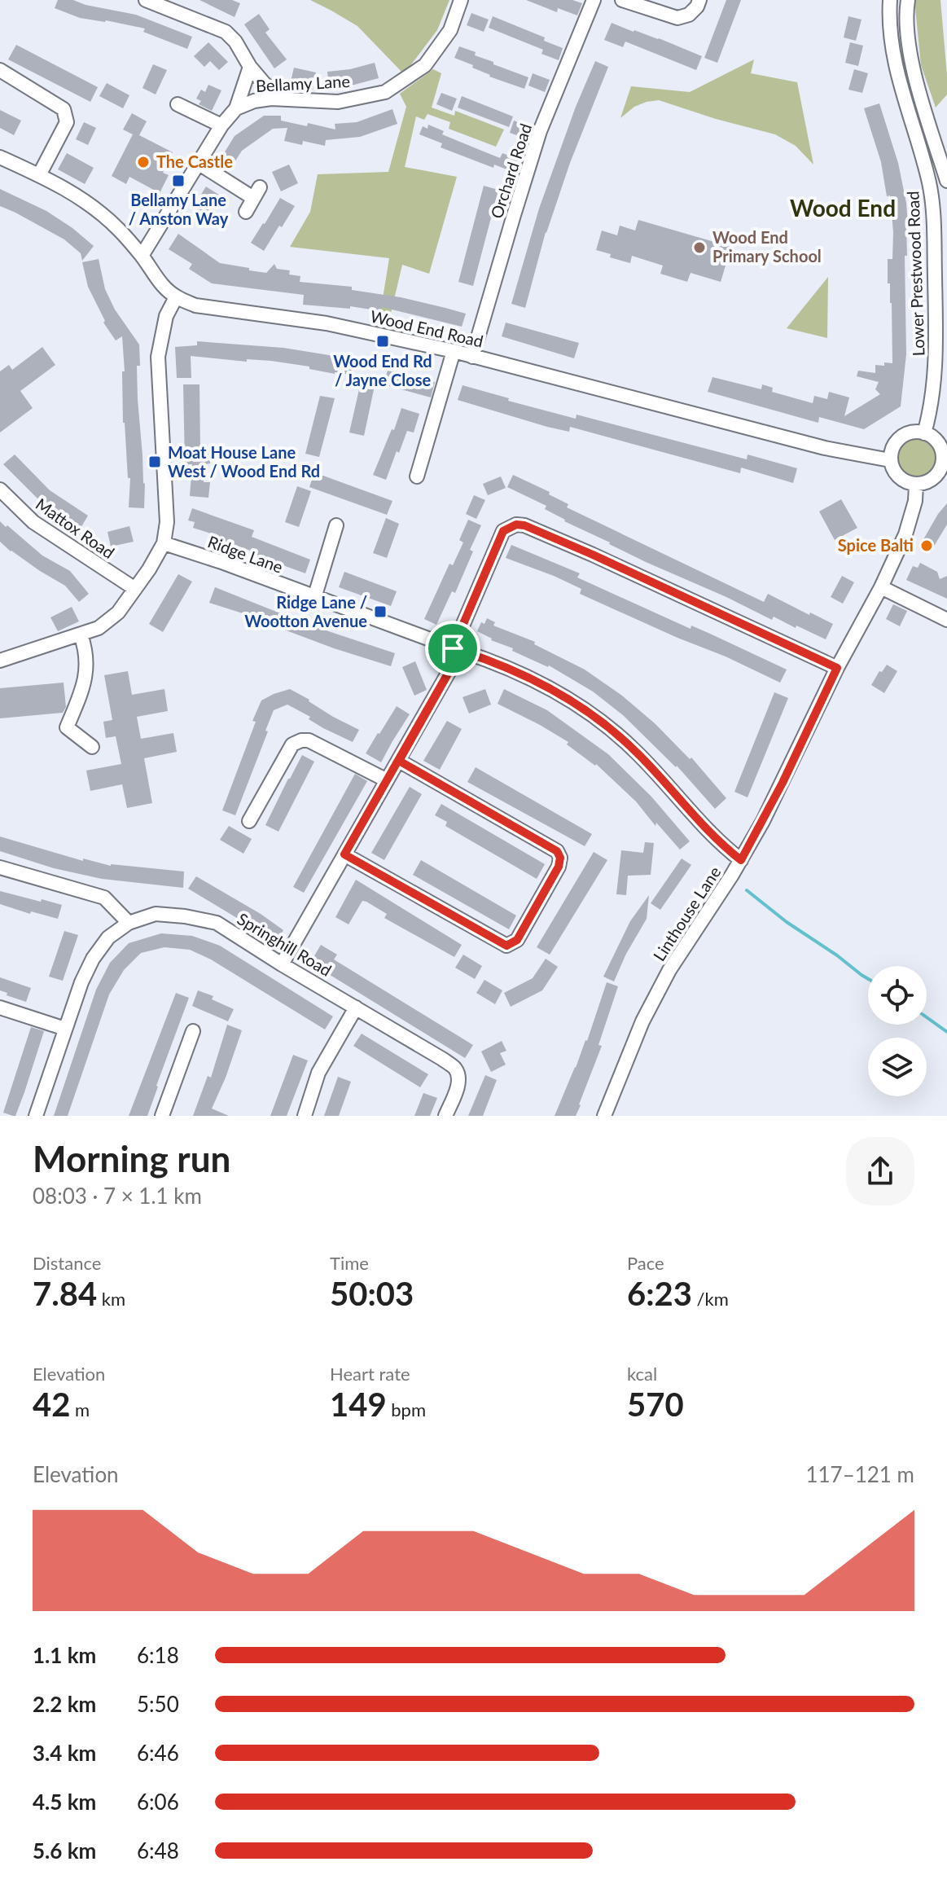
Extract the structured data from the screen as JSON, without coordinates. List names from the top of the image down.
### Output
{
  "streets": {
    "street": [
      "Bellamy Lane",
      "Orchard Road",
      "Lower Prestwood Road",
      "Wood End Road",
      "Mattox Road",
      "Ridge Lane",
      "Linthouse Lane",
      "Springhill Road"
    ]
  },
  "crossings": [
    ["Bellamy Lane", "Wood End Road"],
    ["Orchard Road", "Wood End Road"],
    ["Lower Prestwood Road", "Wood End Road"],
    ["Lower Prestwood Road", "Linthouse Lane"],
    ["Wood End Road", "Linthouse Lane"],
    ["Ridge Lane", "Linthouse Lane"]
  ],
  "districts": ["Wood End"],
  "places": {
    "other": ["The Castle", "Wood End Primary School", "Spice Balti"],
    "transit": [
      "Bellamy Lane / Anston Way",
      "Wood End Rd / Jayne Close",
      "Moat House Lane West / Wood End Rd",
      "Ridge Lane / Wootton Avenue"
    ]
  },
  "page": {
    "heading": ["Morning run", "08:03 · 7 × 1.1 km"],
    "stats": [
      ["Distance", "7.84 km"],
      ["Time", "50:03"],
      ["Pace", "6:23 /km"],
      ["Elevation", "42 m"],
      ["Heart rate", "149 bpm"],
      ["kcal", "570"]
    ],
    "chart": ["Elevation", "117–121 m"],
    "list": [
      {
        "name": "1.1 km",
        "note": "6:18"
      },
      {
        "name": "2.2 km",
        "note": "5:50"
      },
      {
        "name": "3.4 km",
        "note": "6:46"
      },
      {
        "name": "4.5 km",
        "note": "6:06"
      },
      {
        "name": "5.6 km",
        "note": "6:48"
      }
    ]
  }
}
